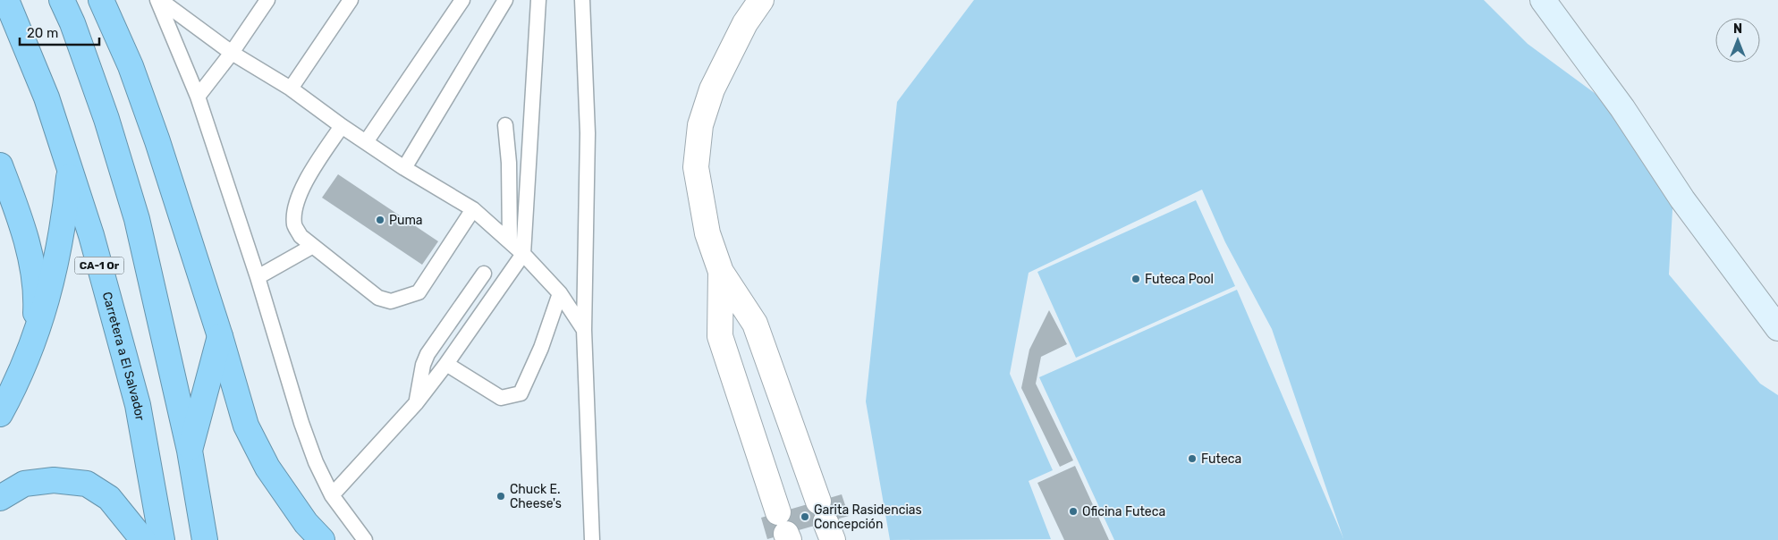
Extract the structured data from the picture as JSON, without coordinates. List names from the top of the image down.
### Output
{
  "streets": {
    "highway": ["CA-1 Or", "Carretera a El Salvador"]
  },
  "places": [
    "Puma",
    "Futeca Pool",
    "Futeca",
    "Chuck E. Cheese's",
    "Oficina Futeca",
    "Garita Rasidencias Concepción"
  ],
  "scale_bar": "20 m",
  "north": "top"
}
